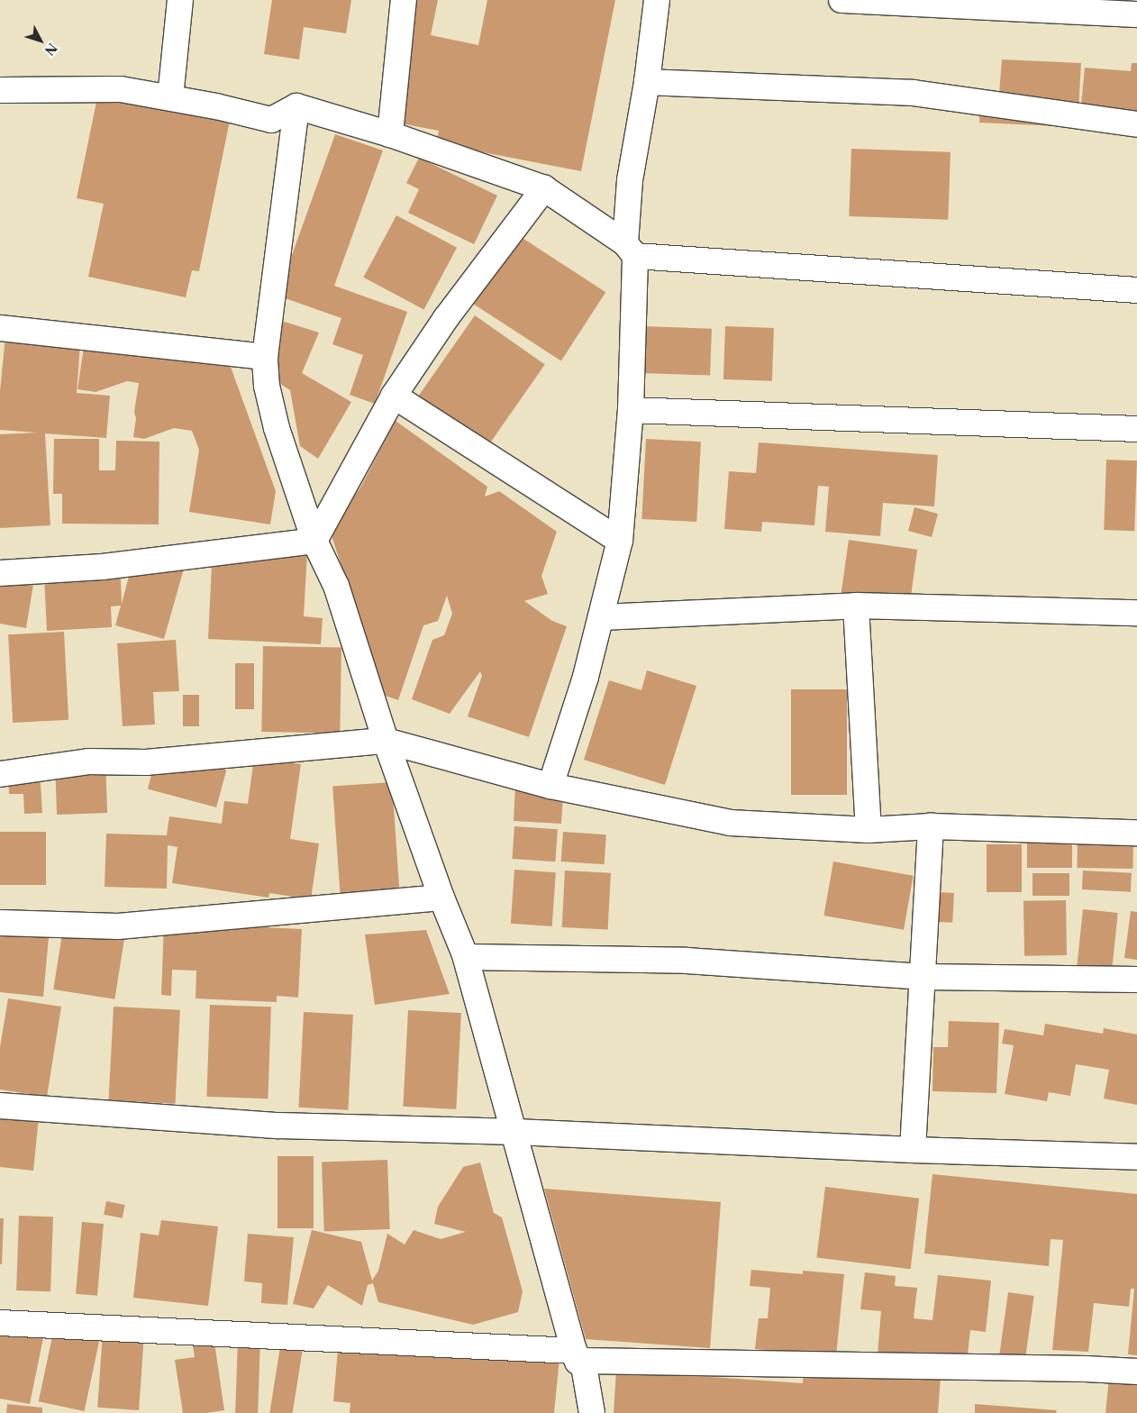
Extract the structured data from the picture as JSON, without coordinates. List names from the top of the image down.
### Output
{
  "north": "bottom right"
}
